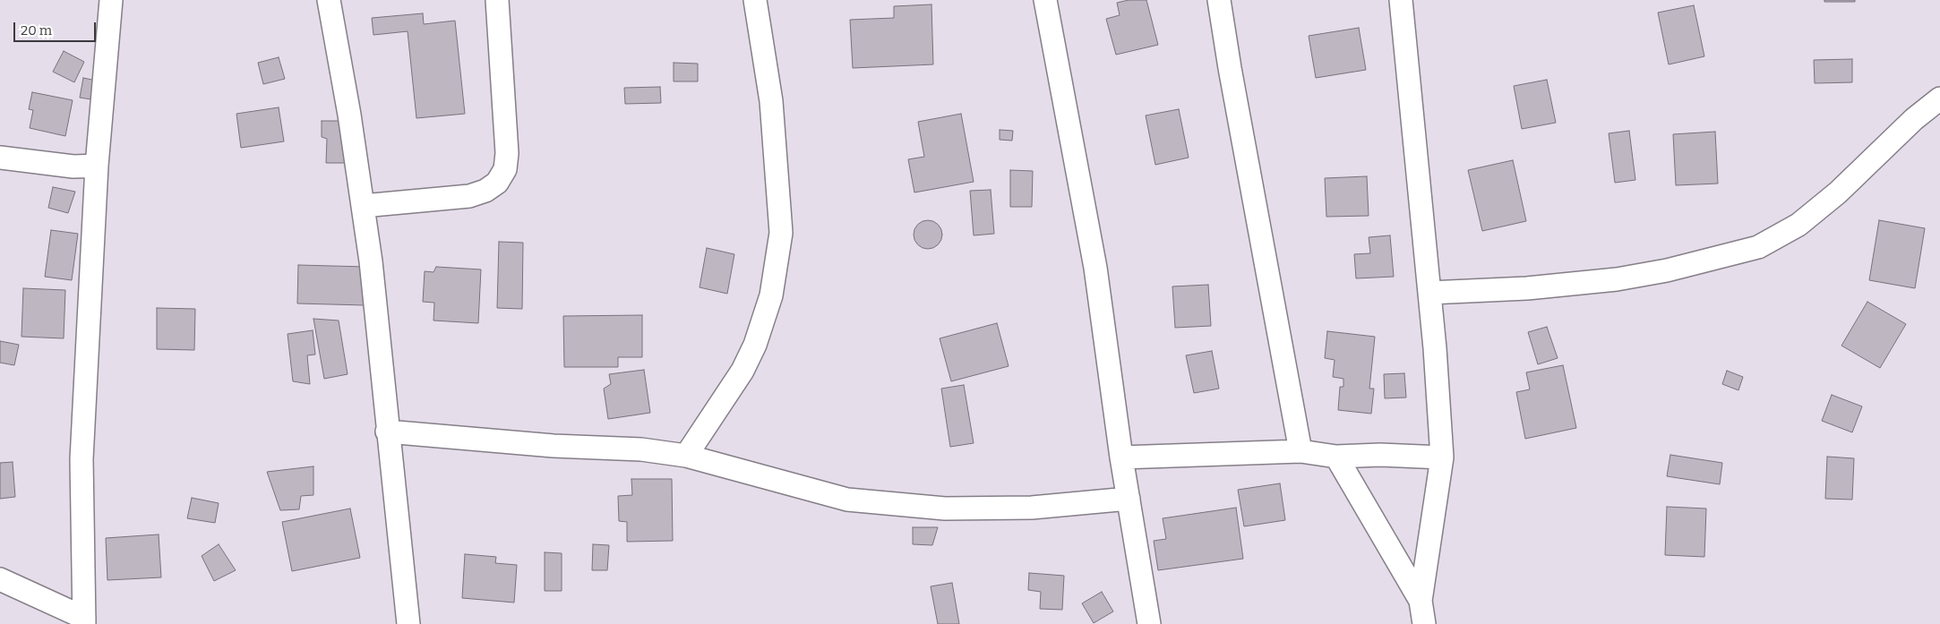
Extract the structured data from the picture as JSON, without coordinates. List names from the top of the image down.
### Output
{
  "scale_bar": "20 m"
}
